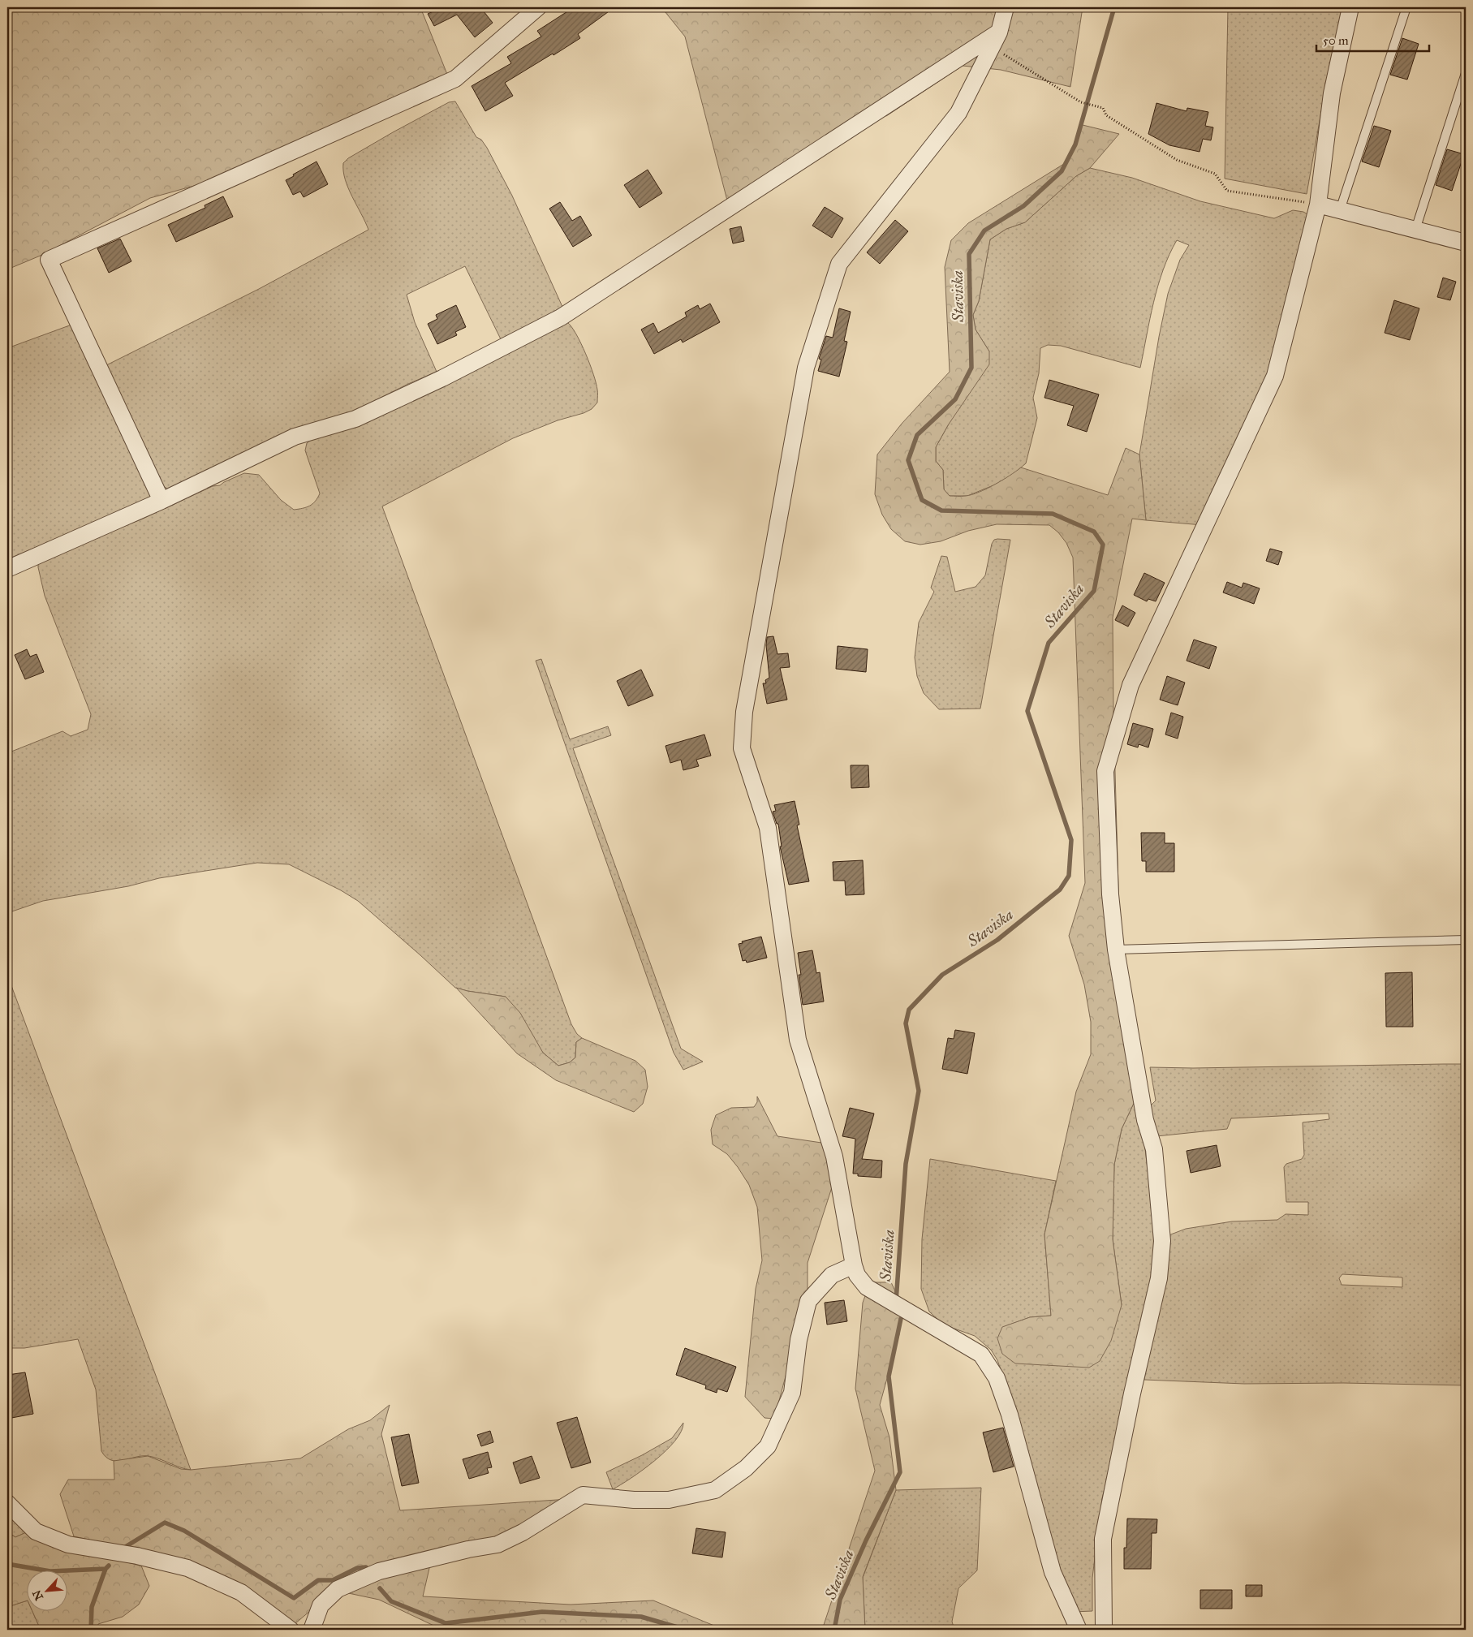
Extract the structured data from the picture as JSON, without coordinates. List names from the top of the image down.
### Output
{
  "water": ["Staviska"],
  "scale_bar": "50 m",
  "north": "bottom left"
}
